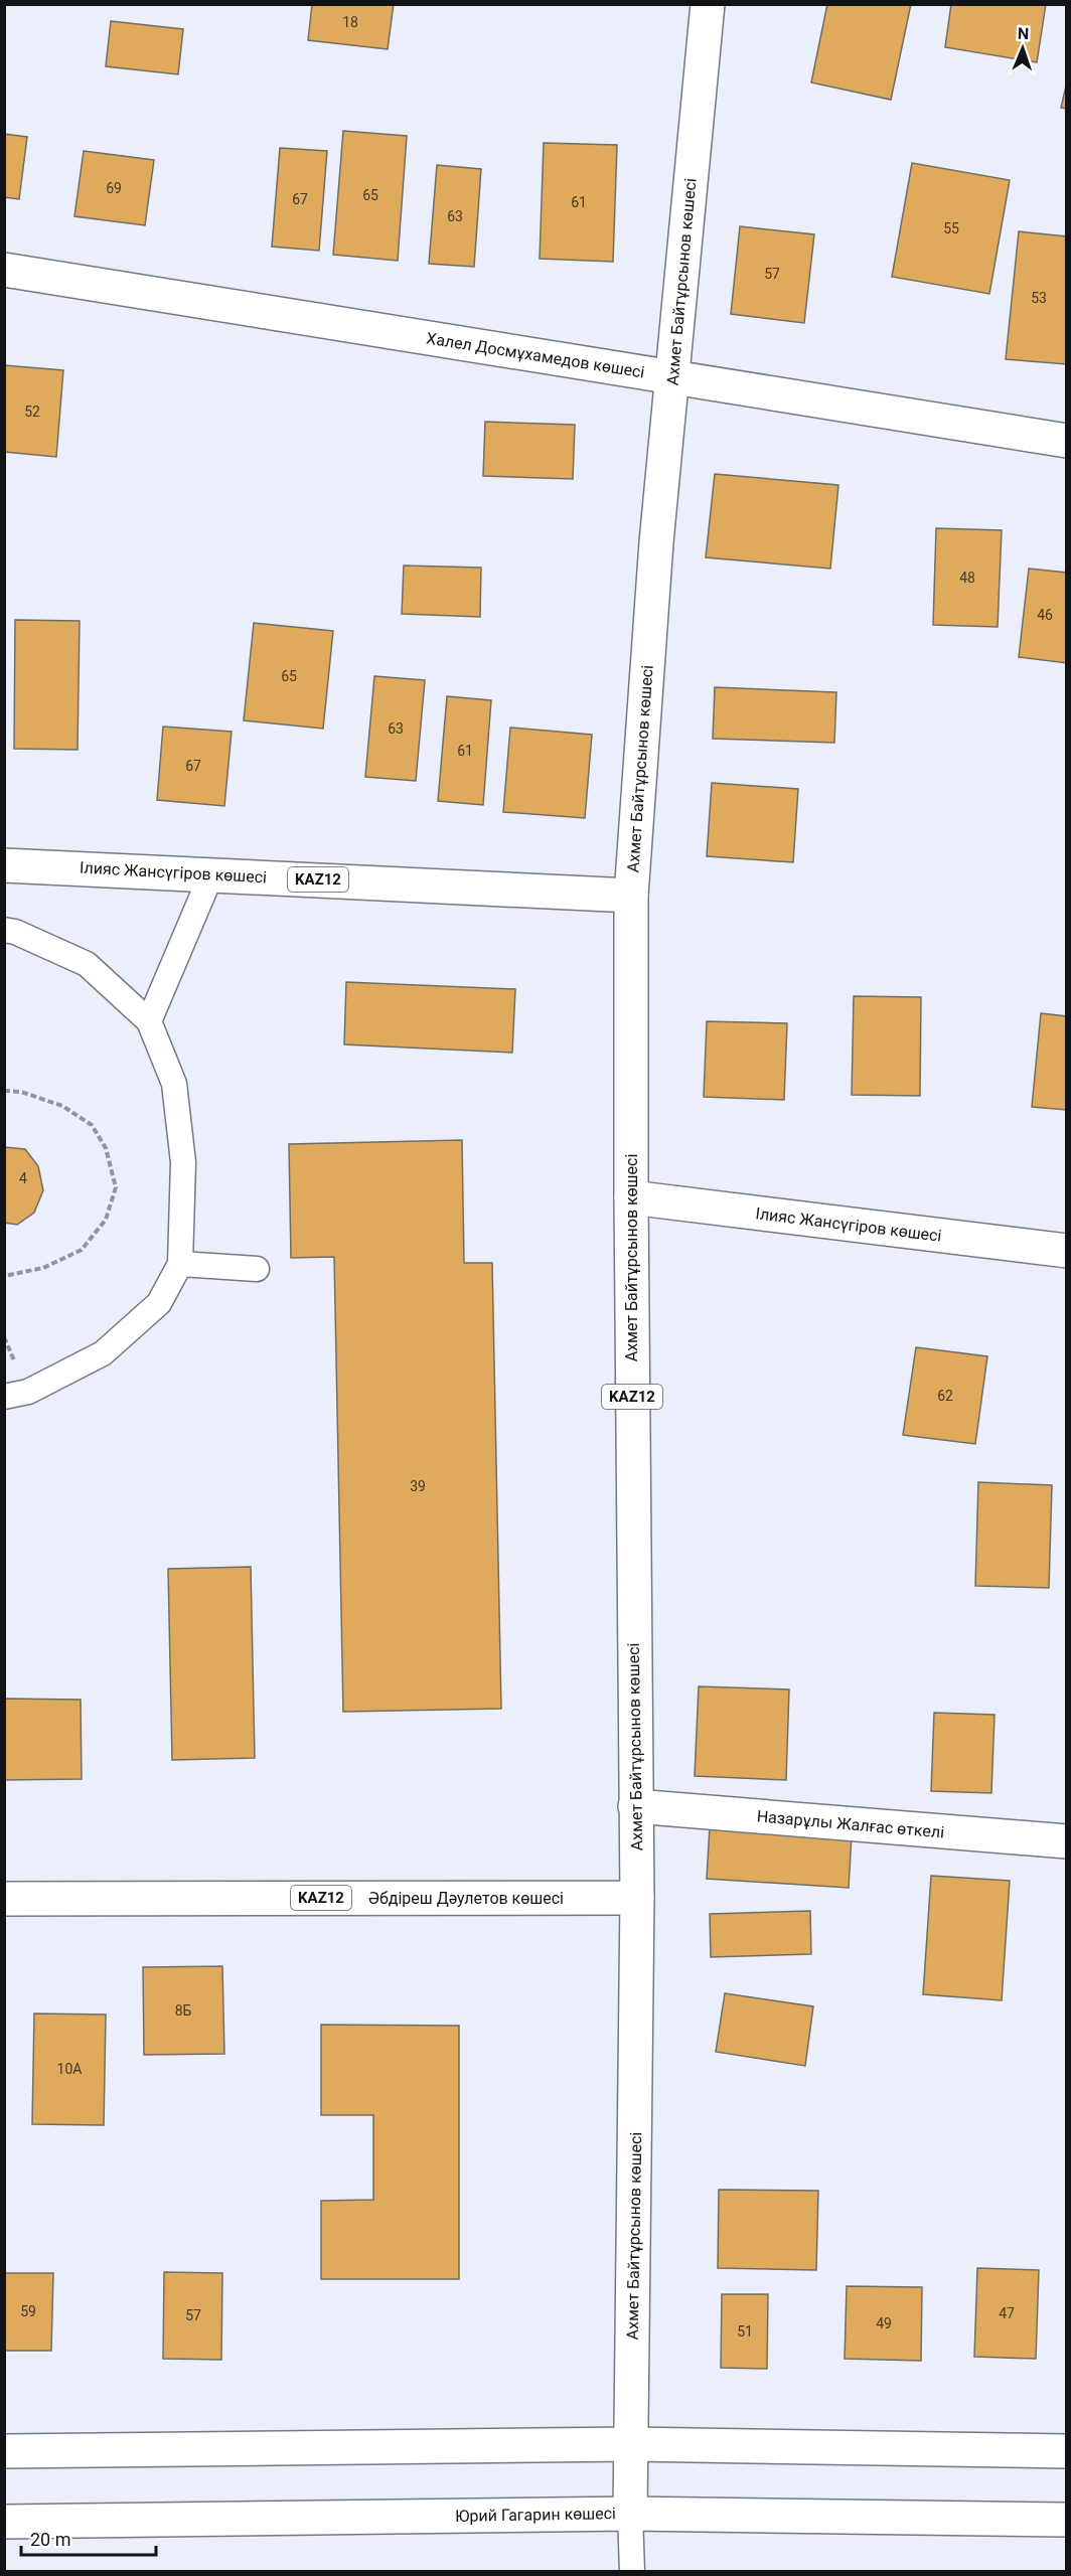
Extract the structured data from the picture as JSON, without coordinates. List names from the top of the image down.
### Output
{
  "streets": {
    "street": [
      "Ахмет Байтұрсынов көшесі",
      "Халел Досмұхамедов көшесі",
      "Ілияс Жансүгіров көшесі",
      "KAZ12",
      "Назарұлы Жалғас өткелі",
      "Әбдіреш Дәулетов көшесі",
      "Юрий Гагарин көшесі"
    ]
  },
  "crossings": [
    ["Ахмет Байтұрсынов көшесі", "Халел Досмұхамедов көшесі"],
    ["Ахмет Байтұрсынов көшесі", "Ілияс Жансүгіров көшесі"],
    ["Ахмет Байтұрсынов көшесі", "Назарұлы Жалғас өткелі"],
    ["Ахмет Байтұрсынов көшесі", "Әбдіреш Дәулетов көшесі"],
    ["Ахмет Байтұрсынов көшесі", "Юрий Гагарин көшесі"]
  ],
  "house_numbers": [
    "18",
    "69",
    "65",
    "67",
    "61",
    "63",
    "55",
    "57",
    "53",
    "52",
    "48",
    "46",
    "65",
    "63",
    "61",
    "67",
    "4",
    "62",
    "39",
    "8Б",
    "10А",
    "59",
    "47",
    "57",
    "49",
    "51"
  ],
  "scale_bar": "20 m",
  "north": "top"
}
